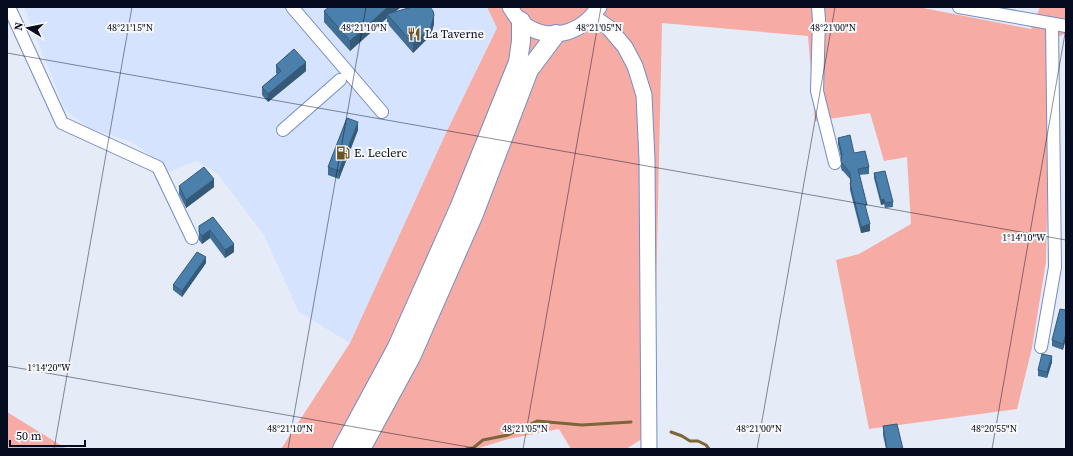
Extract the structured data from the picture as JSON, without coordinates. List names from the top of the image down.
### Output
{
  "places": {
    "restaurant": ["La Taverne"],
    "fuel station": ["E. Leclerc"]
  },
  "scale_bar": "50 m",
  "north": "left",
  "coordinates": [
    "48°21'15\"N",
    "48°21'10\"N",
    "48°21'05\"N",
    "48°21'00\"N",
    "1°14'10\"W",
    "1°14'20\"W",
    "48°20'55\"N"
  ]
}
